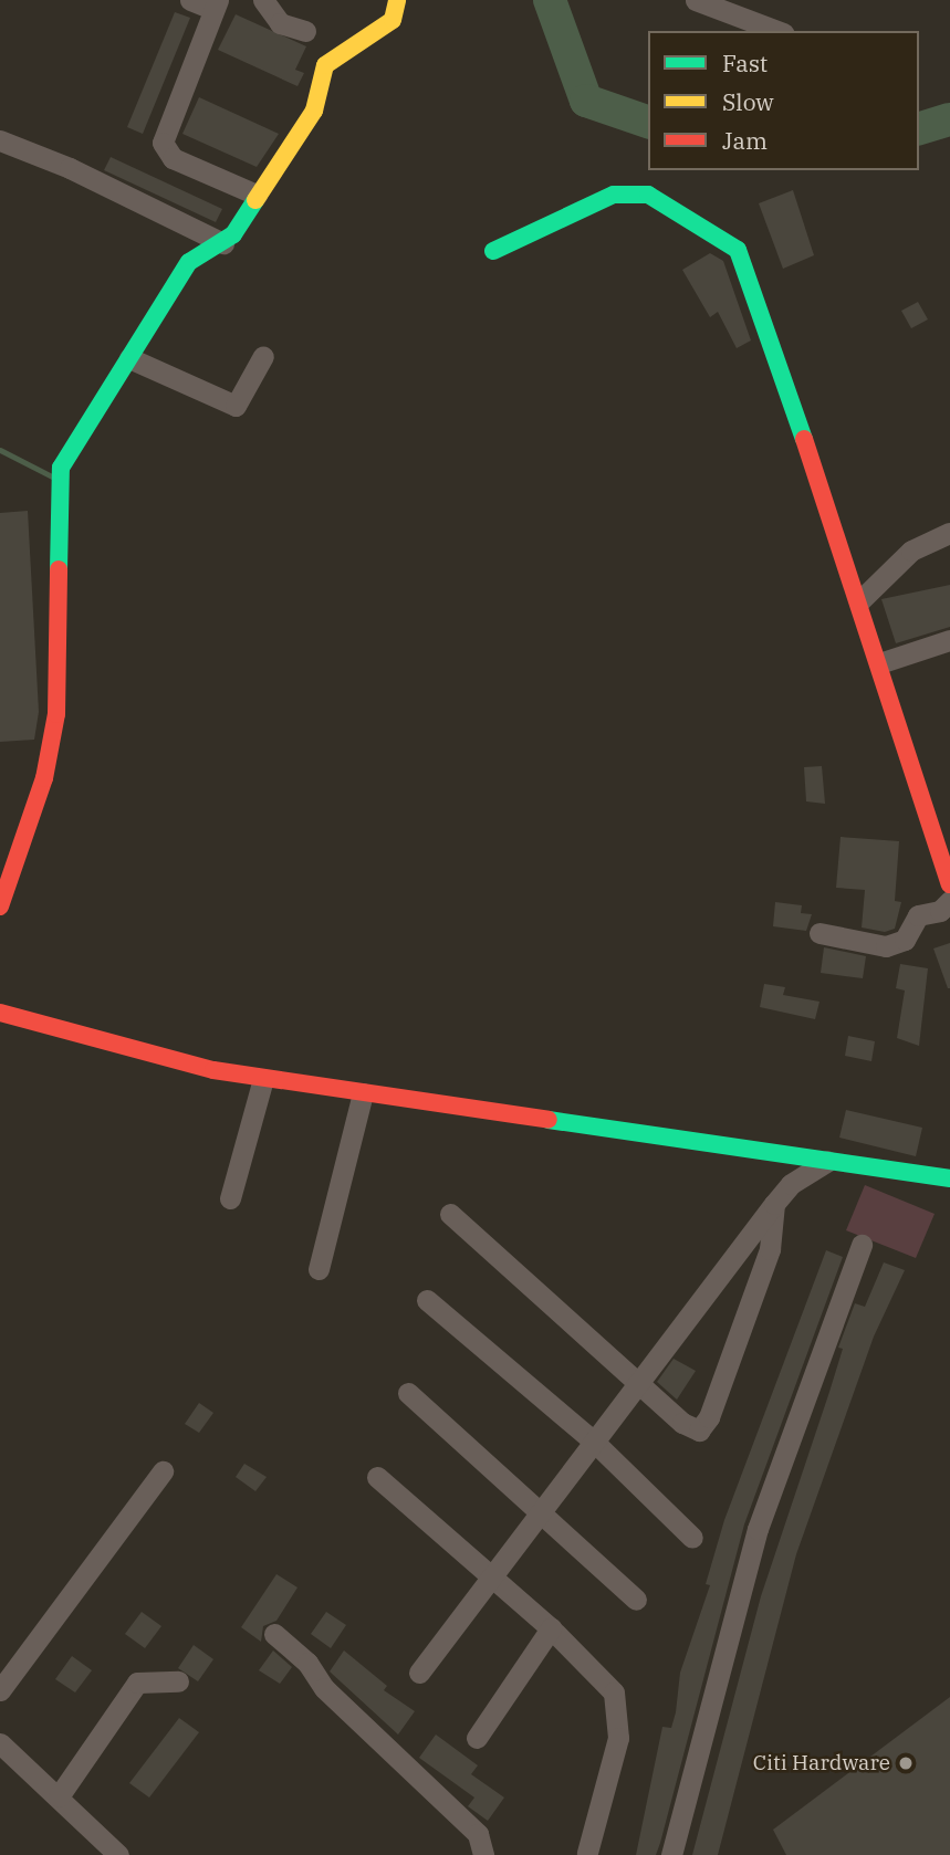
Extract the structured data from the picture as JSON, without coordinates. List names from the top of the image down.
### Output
{
  "places": ["Citi Hardware"],
  "legend": ["Fast", "Slow", "Jam"]
}
